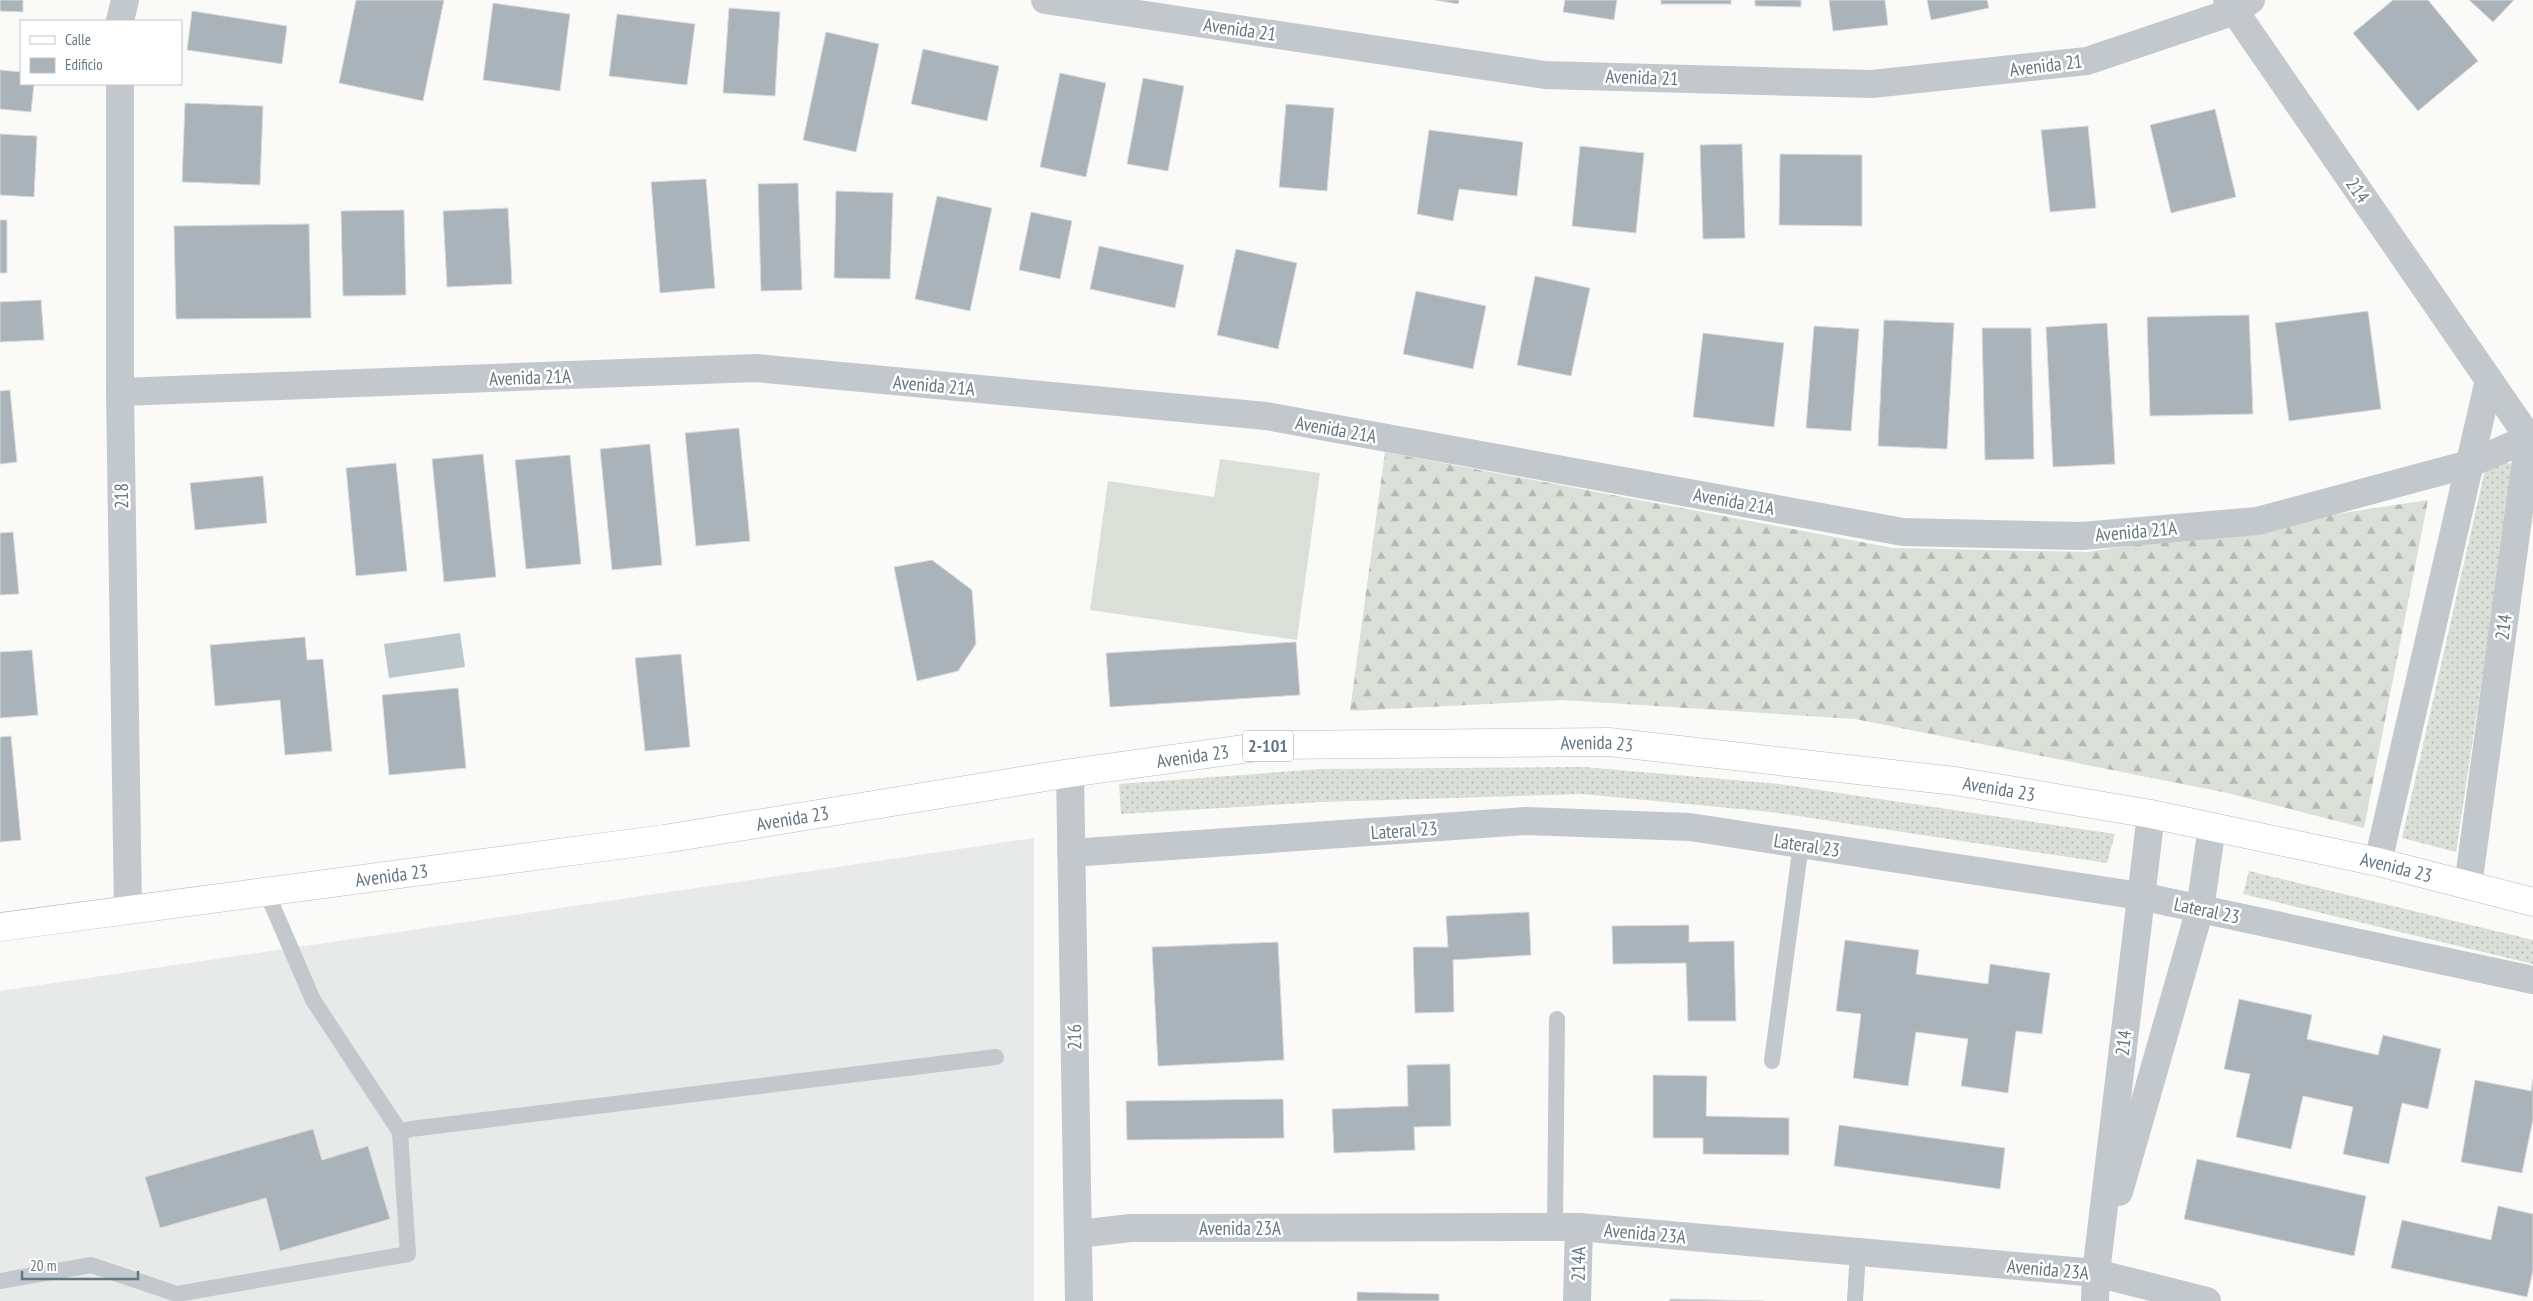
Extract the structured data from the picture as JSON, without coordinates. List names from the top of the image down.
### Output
{
  "streets": {
    "main road": ["Avenida 23", "2-101"],
    "street": [
      "Avenida 21",
      "214",
      "Avenida 21A",
      "218",
      "Lateral 23",
      "216",
      "Avenida 23A",
      "214A"
    ]
  },
  "crossings": [
    ["Avenida 21", "214"],
    ["214", "Avenida 21A"],
    ["214", "Avenida 23"],
    ["214", "Lateral 23"],
    ["214", "Avenida 23A"],
    ["Avenida 21A", "218"],
    ["218", "Avenida 23"],
    ["Avenida 23", "216"],
    ["Lateral 23", "216"],
    ["216", "Avenida 23A"],
    ["Avenida 23A", "214A"]
  ],
  "legend": ["Calle", "Edificio"],
  "scale_bar": "20 m"
}
